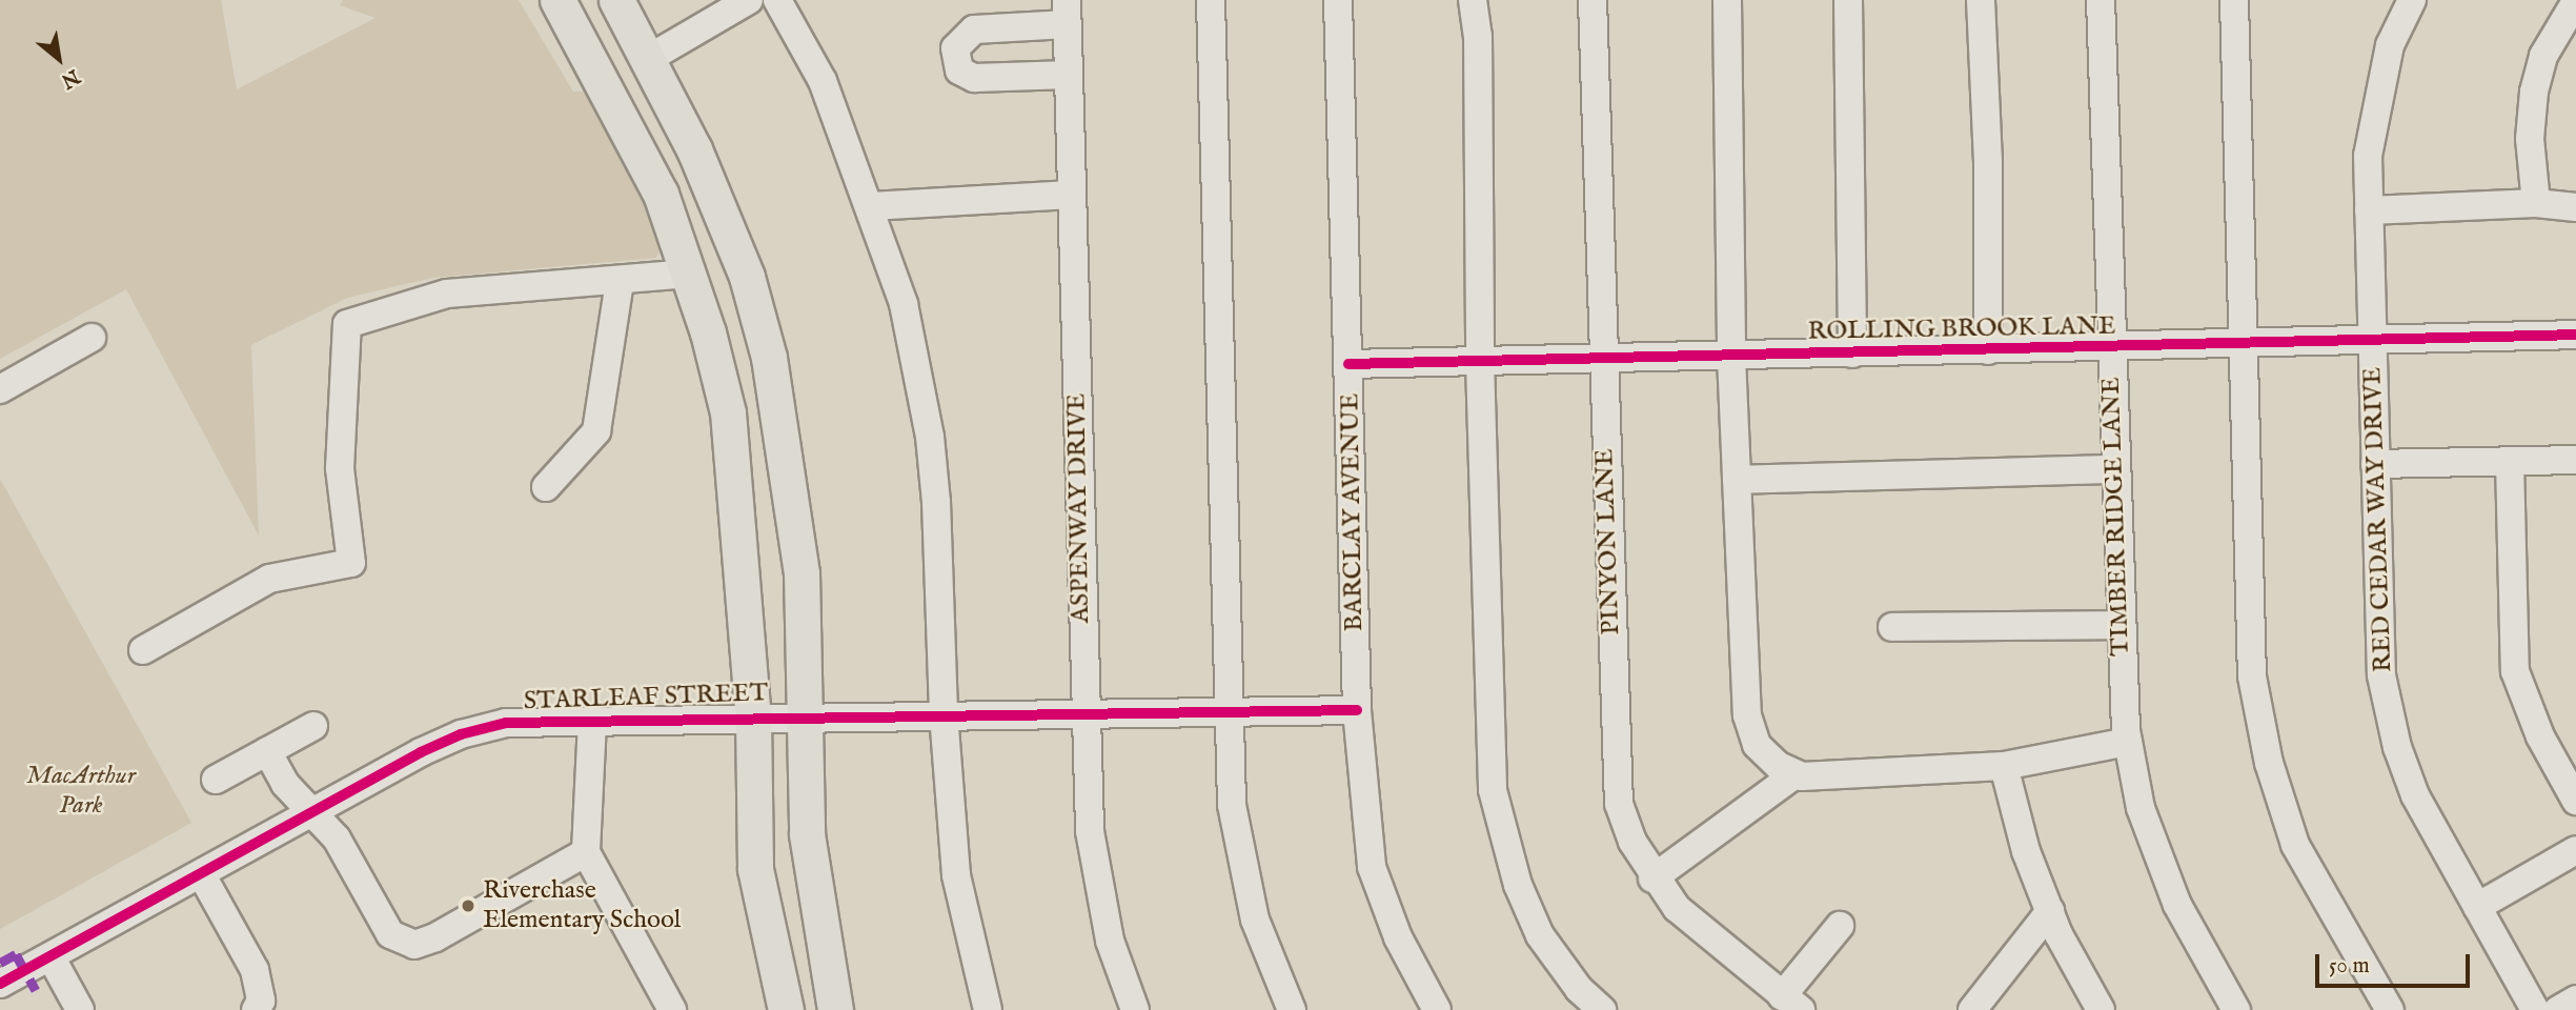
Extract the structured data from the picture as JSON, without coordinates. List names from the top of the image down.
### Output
{
  "streets": {
    "street": [
      "ROLLING BROOK LANE",
      "ASPENWAY DRIVE",
      "BARCLAY AVENUE",
      "TIMBER RIDGE LANE",
      "RED CEDAR WAY DRIVE",
      "PINYON LANE",
      "STARLEAF STREET"
    ]
  },
  "crossings": [
    ["ROLLING BROOK LANE", "BARCLAY AVENUE"],
    ["ROLLING BROOK LANE", "TIMBER RIDGE LANE"],
    ["ROLLING BROOK LANE", "RED CEDAR WAY DRIVE"],
    ["ROLLING BROOK LANE", "PINYON LANE"],
    ["ASPENWAY DRIVE", "STARLEAF STREET"],
    ["BARCLAY AVENUE", "STARLEAF STREET"]
  ],
  "parks": ["MacArthur Park"],
  "places": ["Riverchase Elementary School"],
  "scale_bar": "50 m",
  "north": "bottom right"
}
